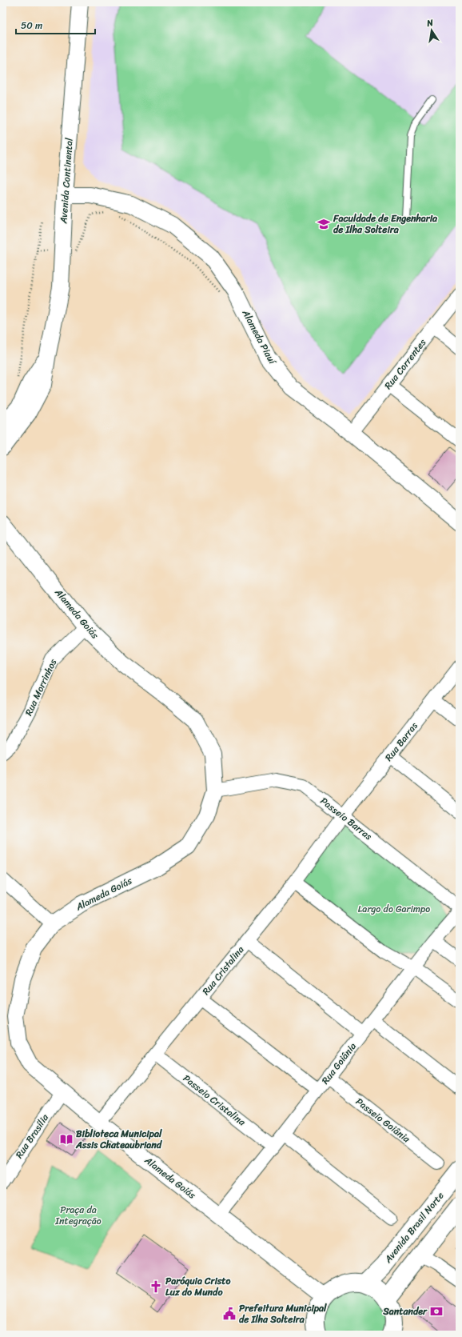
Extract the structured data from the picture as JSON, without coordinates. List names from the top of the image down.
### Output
{
  "streets": {
    "main road": ["Avenida Brasil Norte"],
    "street": [
      "Avenida Continental",
      "Alameda Piauí",
      "Rua Correntes",
      "Alameda Goiás",
      "Rua Morrinhos",
      "Rua Barras",
      "Passeio Barras",
      "Rua Cristalina",
      "Rua Goiânia",
      "Passeio Cristalina",
      "Passeio Goiânia",
      "Rua Brasília"
    ]
  },
  "crossings": [
    ["Avenida Continental", "Alameda Piauí"],
    ["Alameda Piauí", "Rua Correntes"],
    ["Alameda Goiás", "Rua Morrinhos"],
    ["Alameda Goiás", "Passeio Barras"],
    ["Alameda Goiás", "Rua Cristalina"],
    ["Alameda Goiás", "Rua Goiânia"],
    ["Alameda Goiás", "Rua Brasília"],
    ["Rua Barras", "Passeio Barras"],
    ["Rua Barras", "Rua Cristalina"],
    ["Passeio Barras", "Rua Cristalina"],
    ["Rua Cristalina", "Passeio Cristalina"],
    ["Rua Goiânia", "Passeio Cristalina"],
    ["Rua Goiânia", "Passeio Goiânia"]
  ],
  "parks": ["Largo do Garimpo", "Praça da Integração"],
  "places": {
    "school or university": ["Faculdade de Engenharia de Ilha Solteira"],
    "library": ["Biblioteca Municipal Assis Chateaubriand"],
    "church": ["Paróquia Cristo Luz do Mundo"],
    "bank": ["Santander"],
    "public building": ["Prefeitura Municipal de Ilha Solteira"]
  },
  "scale_bar": "50 m",
  "north": "top"
}
